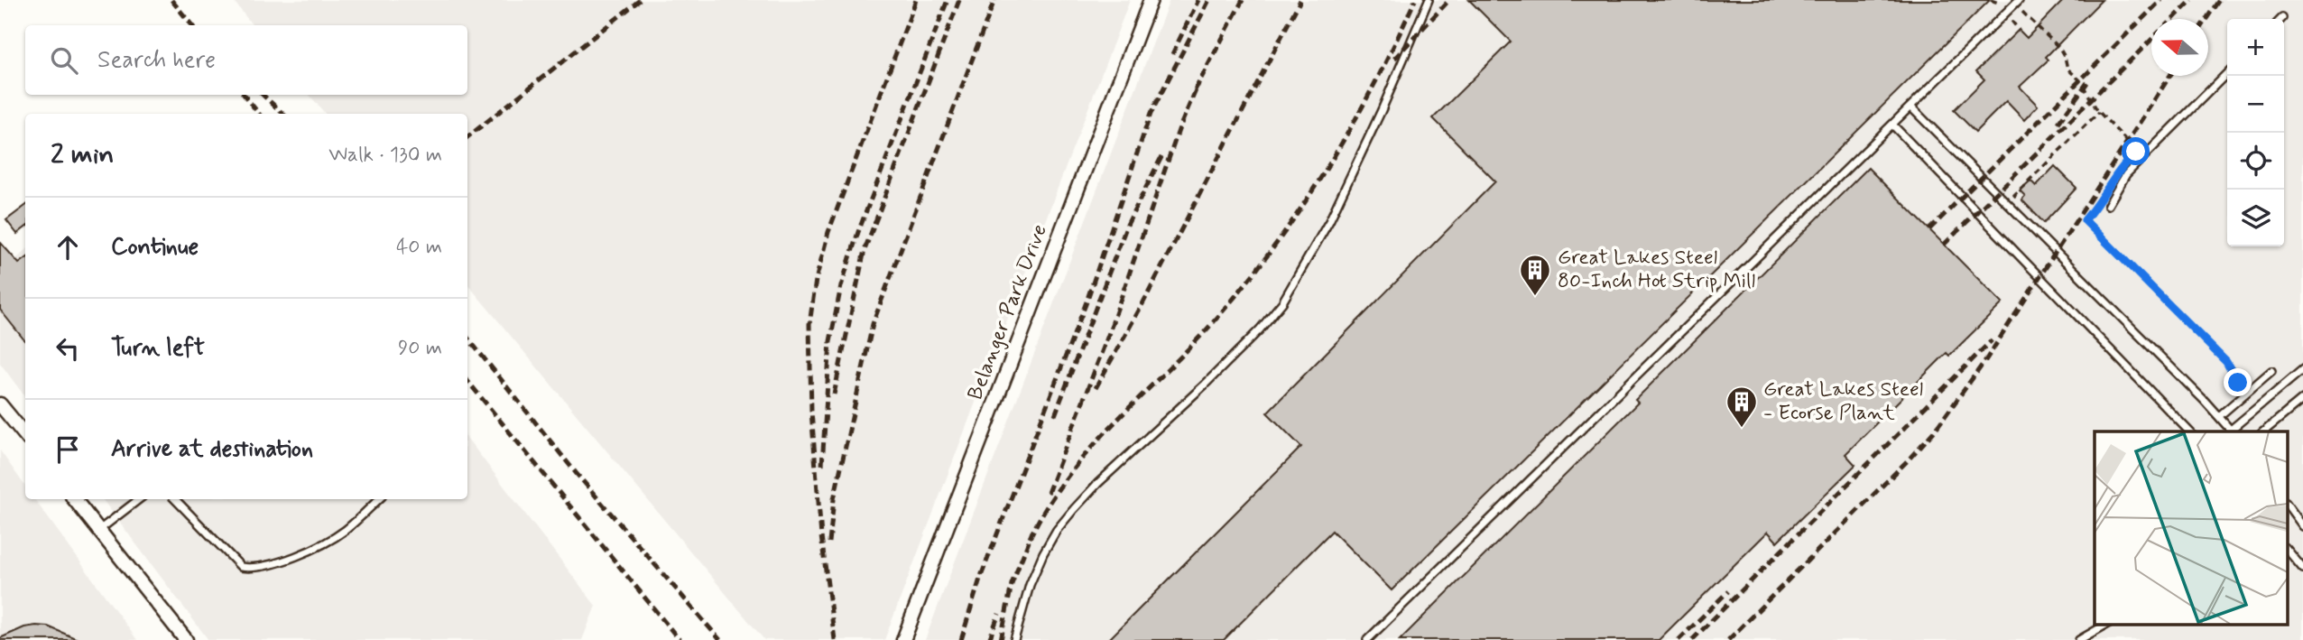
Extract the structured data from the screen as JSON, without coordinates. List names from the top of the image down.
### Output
{
  "streets": {
    "street": ["Belanger Park Drive"]
  },
  "places": {
    "building": ["Great Lakes Steel 80-Inch Hot Strip Mill", "Great Lakes Steel - Ecorse Plant"]
  },
  "north": "left",
  "page": {
    "map_buttons": ["+", "−"],
    "search": "Search here",
    "heading": ["2 min", "Walk · 130 m"],
    "list": [
      ["Continue", "40 m"],
      ["Turn left", "90 m"],
      "Arrive at destination"
    ]
  }
}
